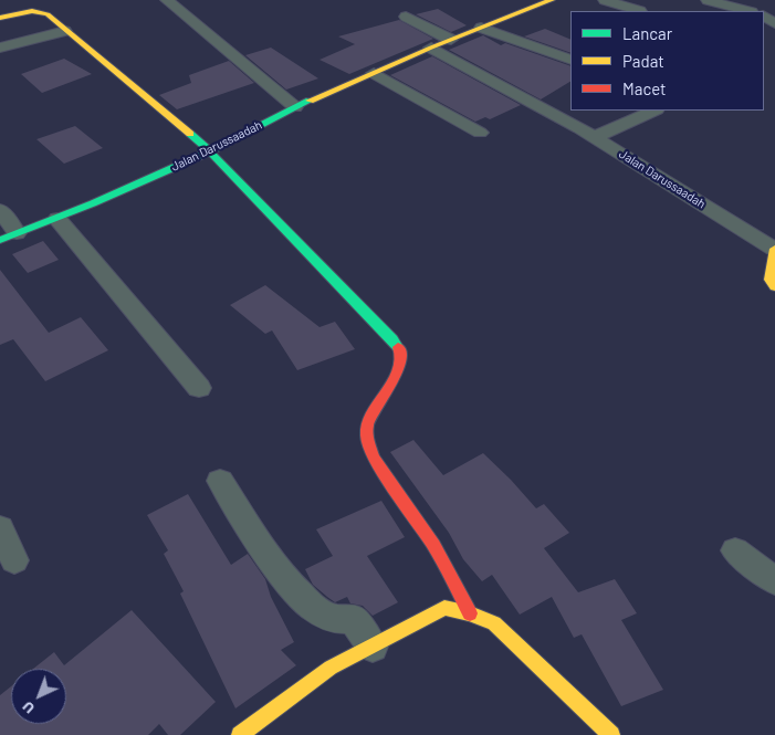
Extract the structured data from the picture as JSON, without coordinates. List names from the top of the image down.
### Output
{
  "streets": {
    "street": ["Jalan Darussaadah"]
  },
  "legend": ["Lancar", "Padat", "Macet"],
  "north": "bottom left"
}
